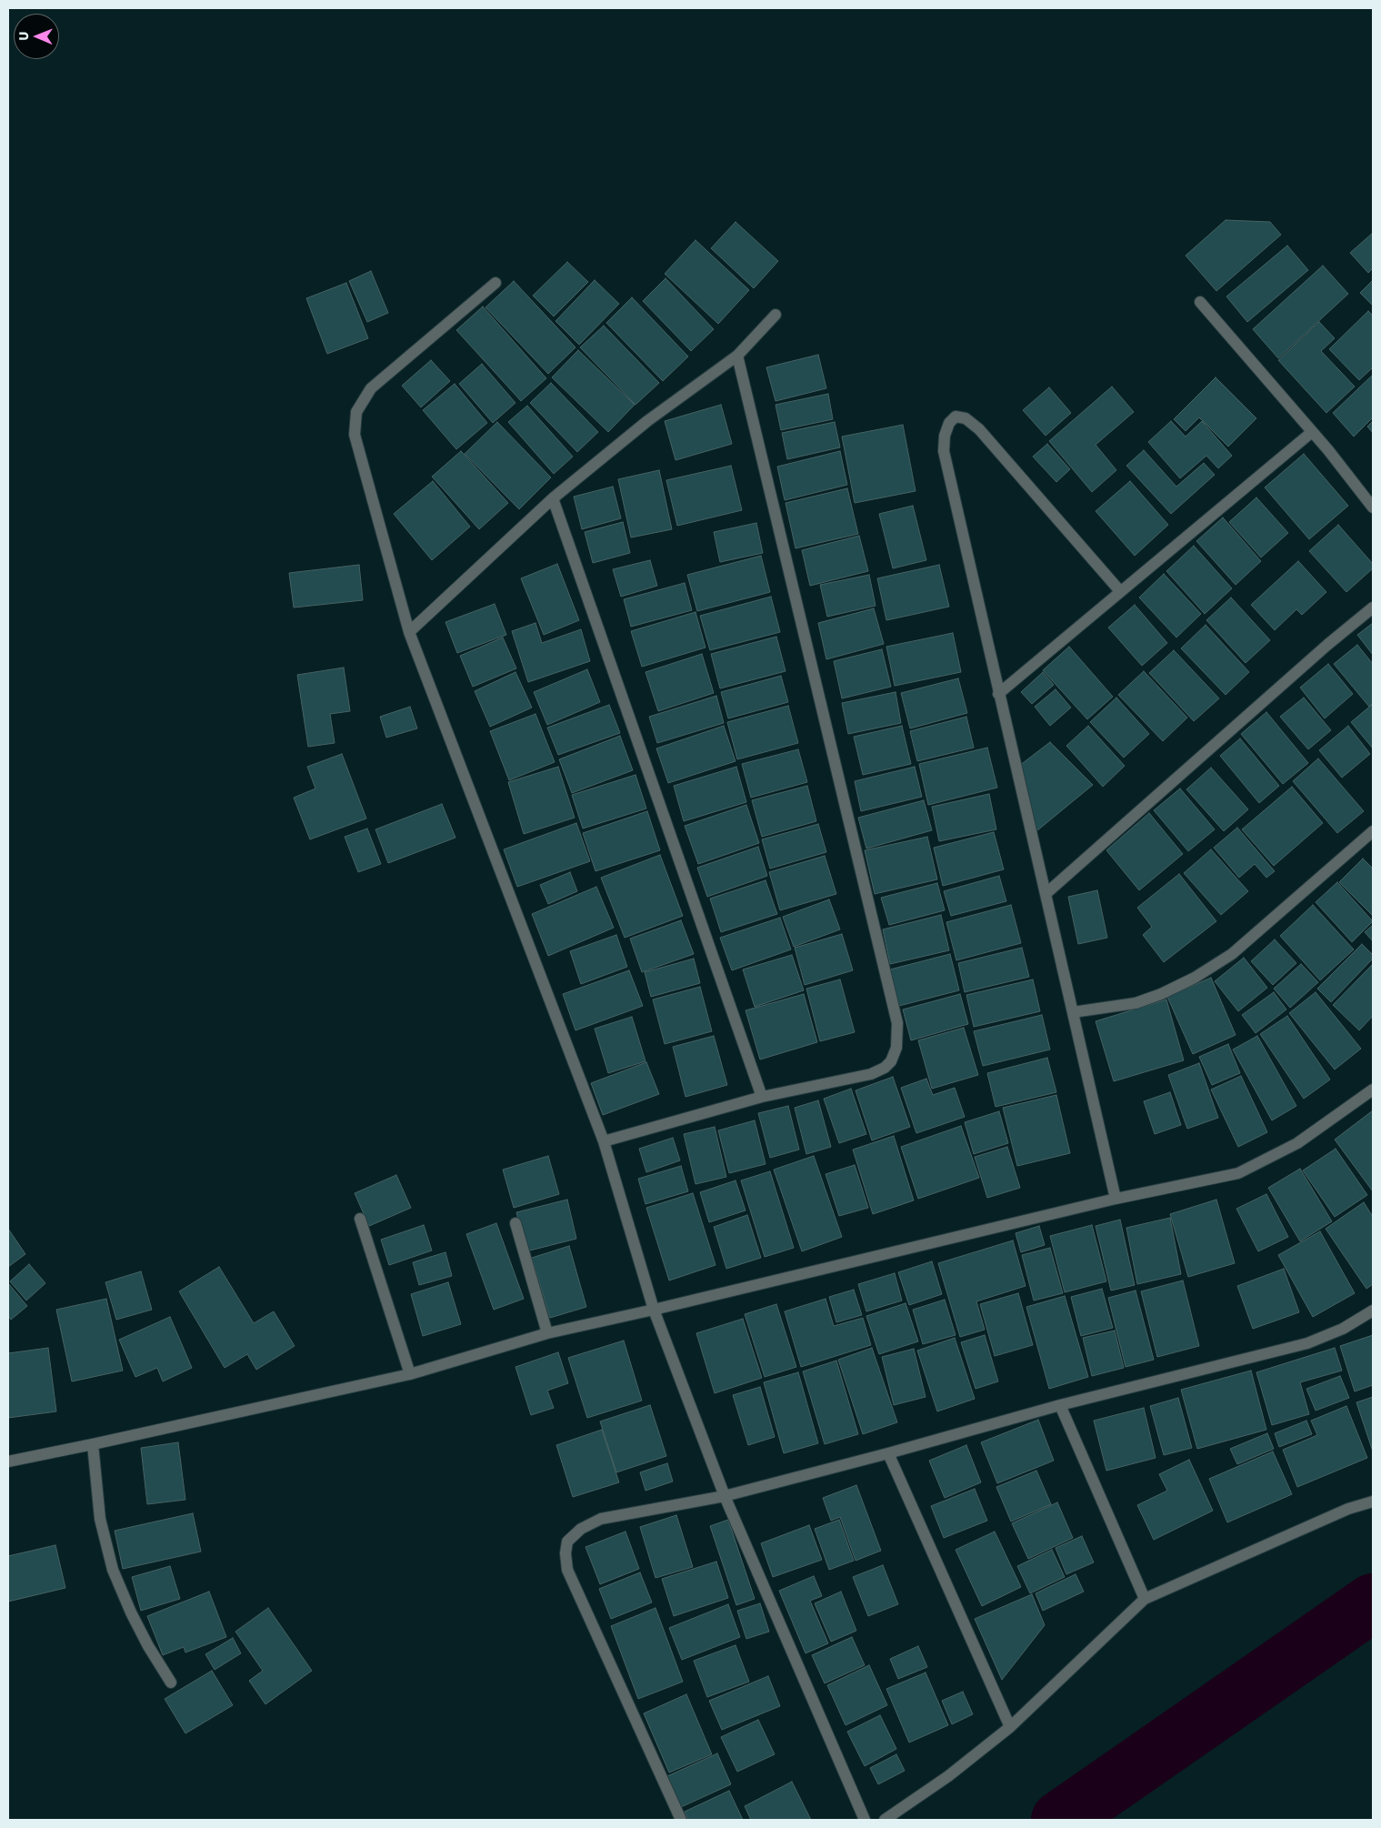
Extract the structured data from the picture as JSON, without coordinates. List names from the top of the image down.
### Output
{
  "north": "left"
}
